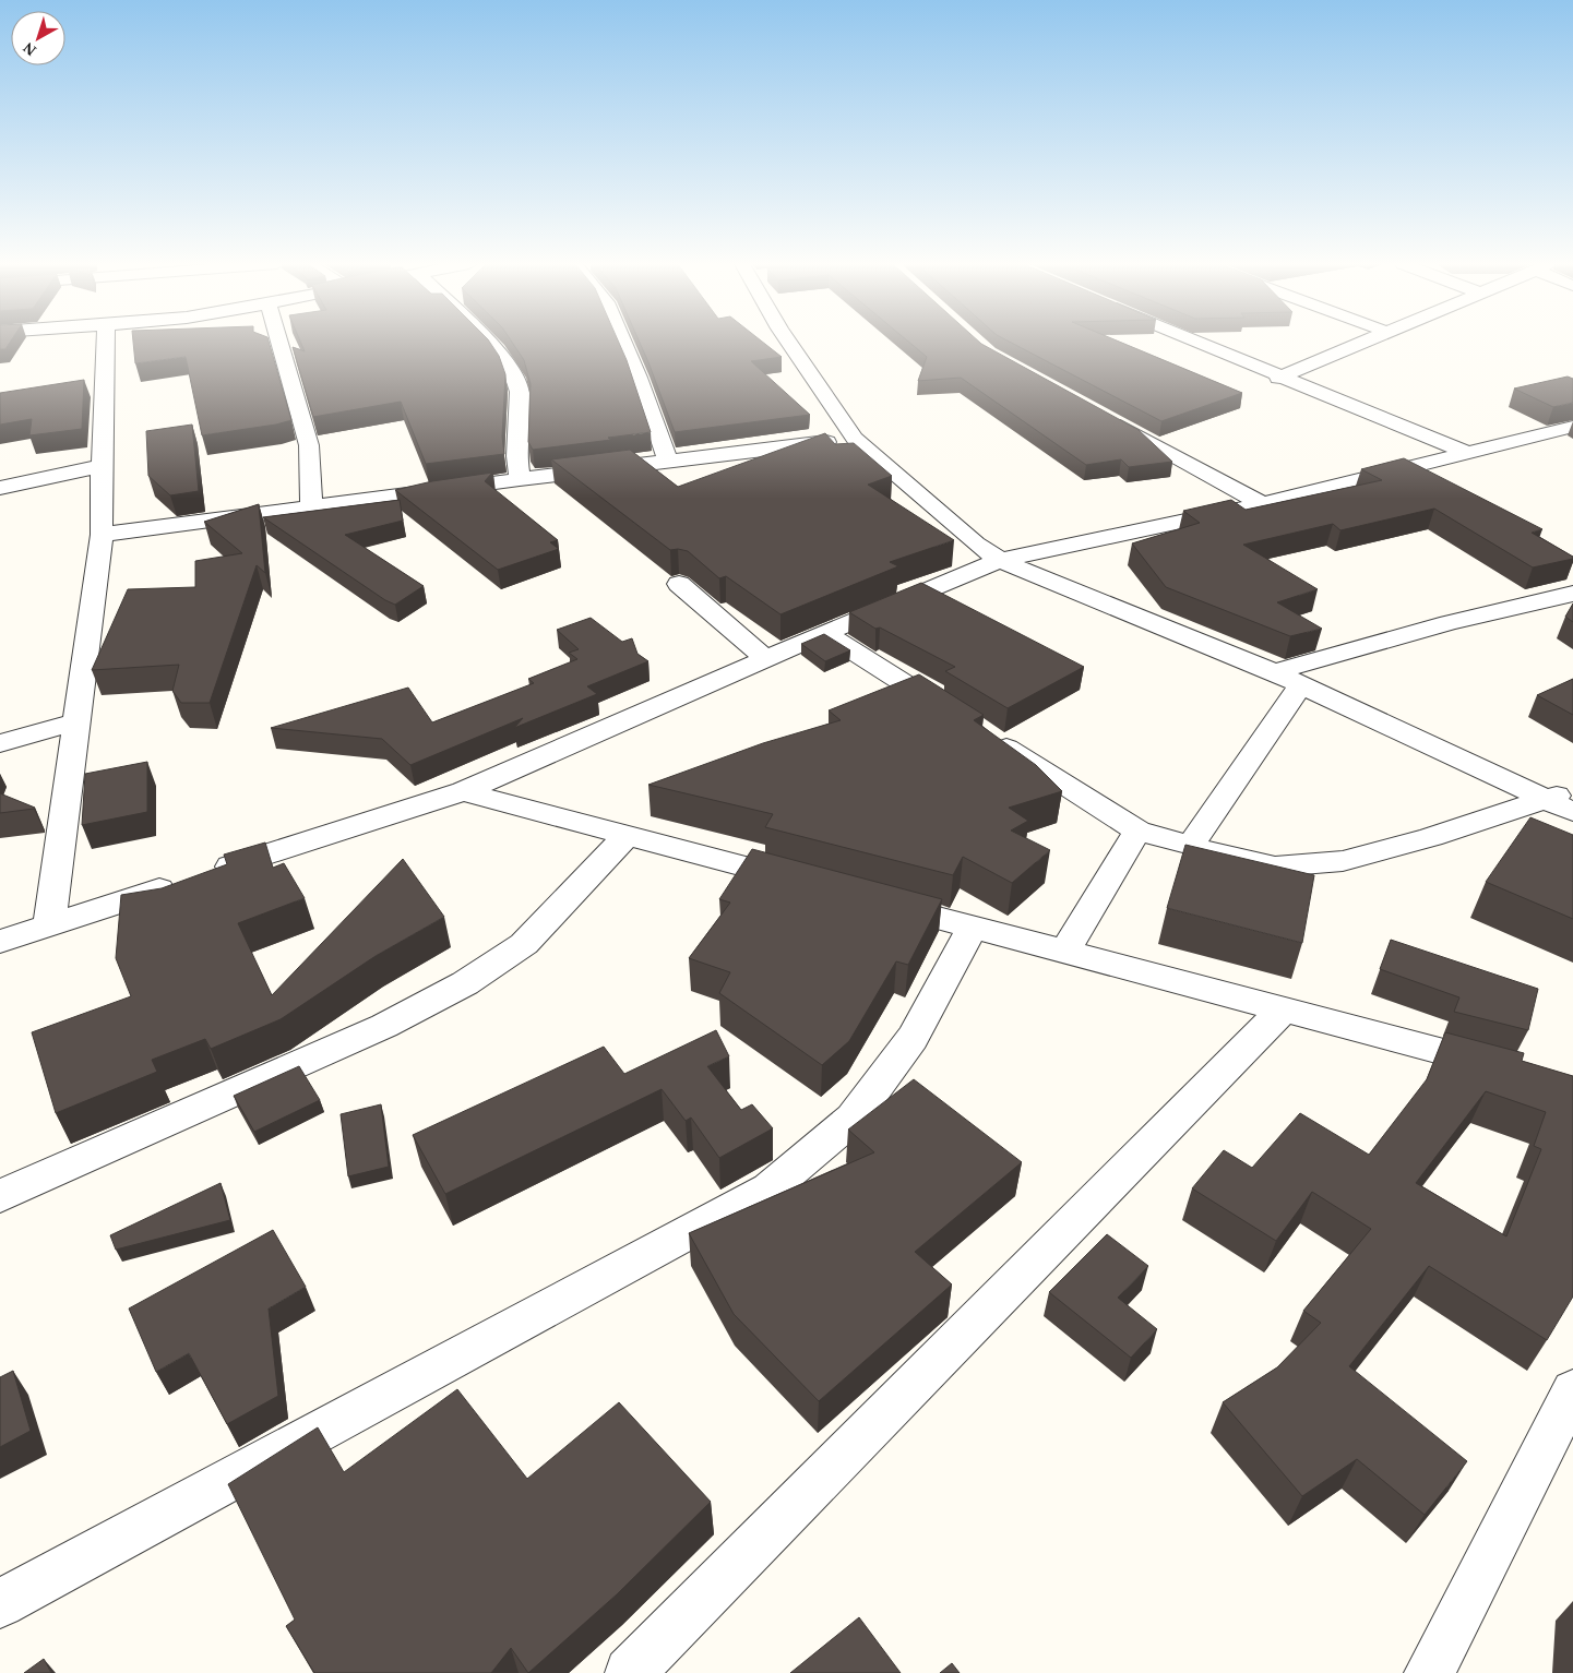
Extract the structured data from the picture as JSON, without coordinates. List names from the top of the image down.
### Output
{
  "north": "bottom left"
}
